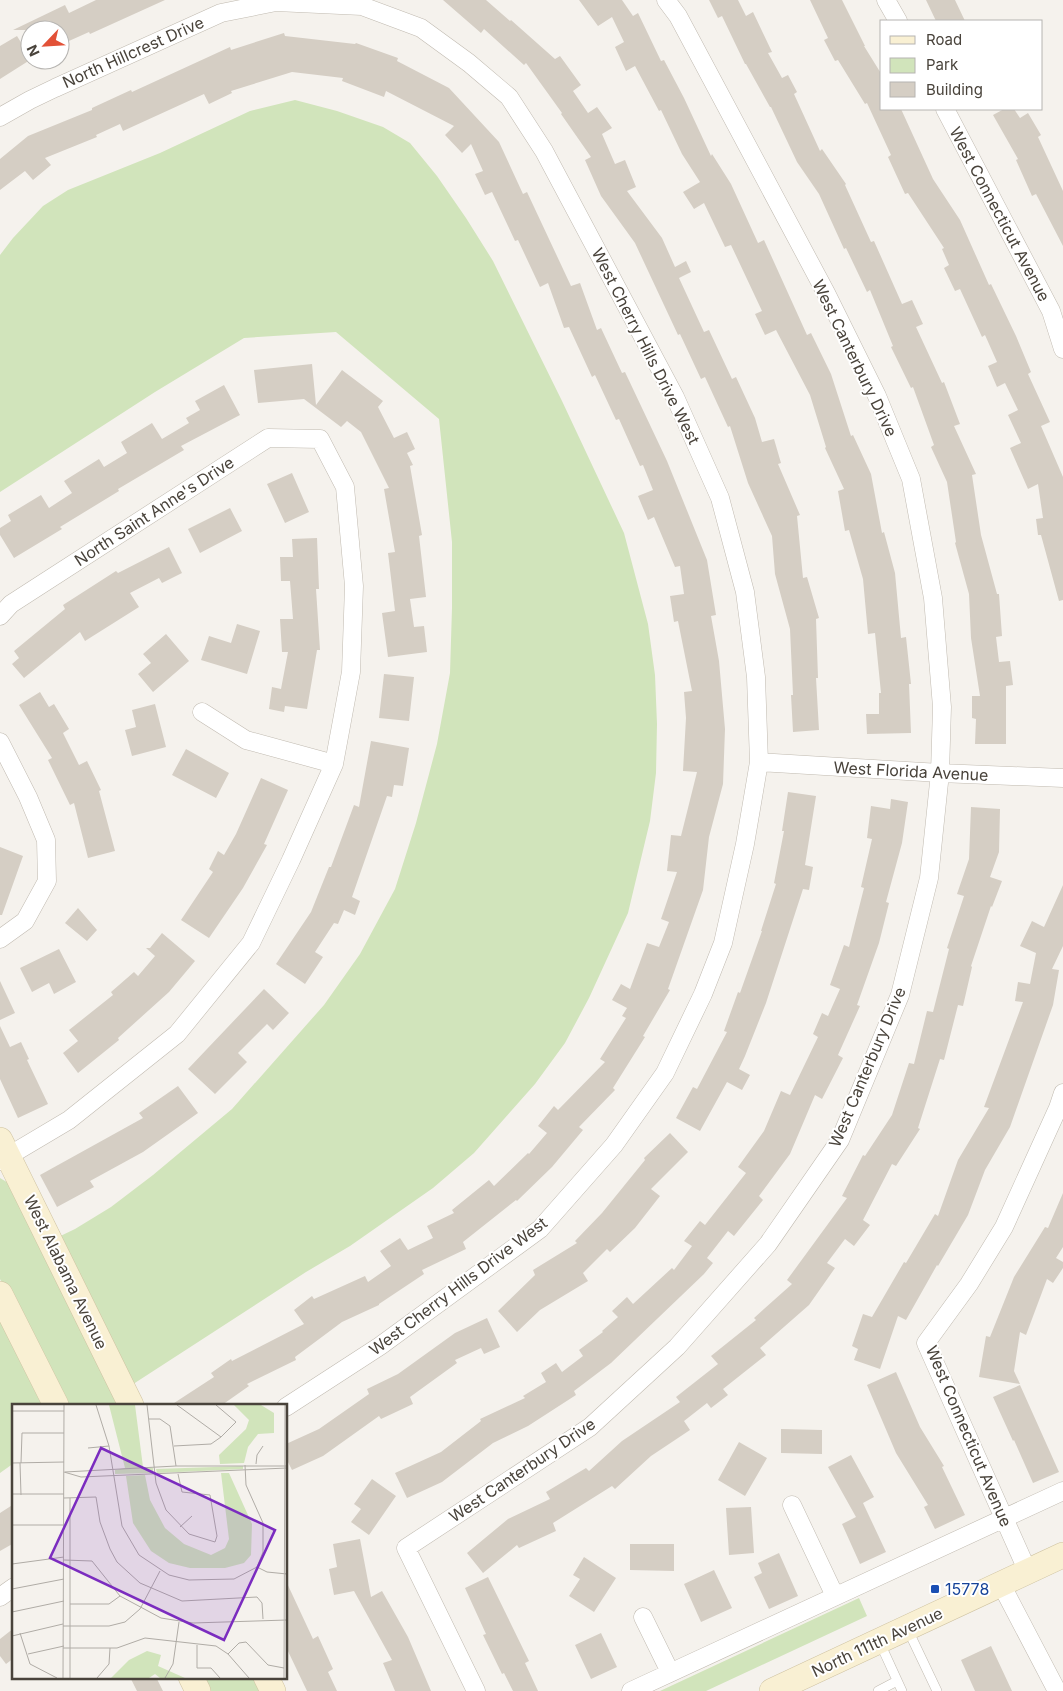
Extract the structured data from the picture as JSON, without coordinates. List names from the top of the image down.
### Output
{
  "streets": {
    "street": [
      "North Hillcrest Drive",
      "West Connecticut Avenue",
      "West Cherry Hills Drive West",
      "West Canterbury Drive",
      "North Saint Anne's Drive",
      "West Florida Avenue",
      "West Alabama Avenue",
      "North 111th Avenue"
    ]
  },
  "crossings": [
    ["North Hillcrest Drive", "West Cherry Hills Drive West"],
    ["West Connecticut Avenue", "North 111th Avenue"],
    ["West Cherry Hills Drive West", "West Florida Avenue"],
    ["West Canterbury Drive", "West Florida Avenue"]
  ],
  "places": {
    "transit": ["15778"]
  },
  "legend": ["Road", "Park", "Building"],
  "north": "bottom left"
}
